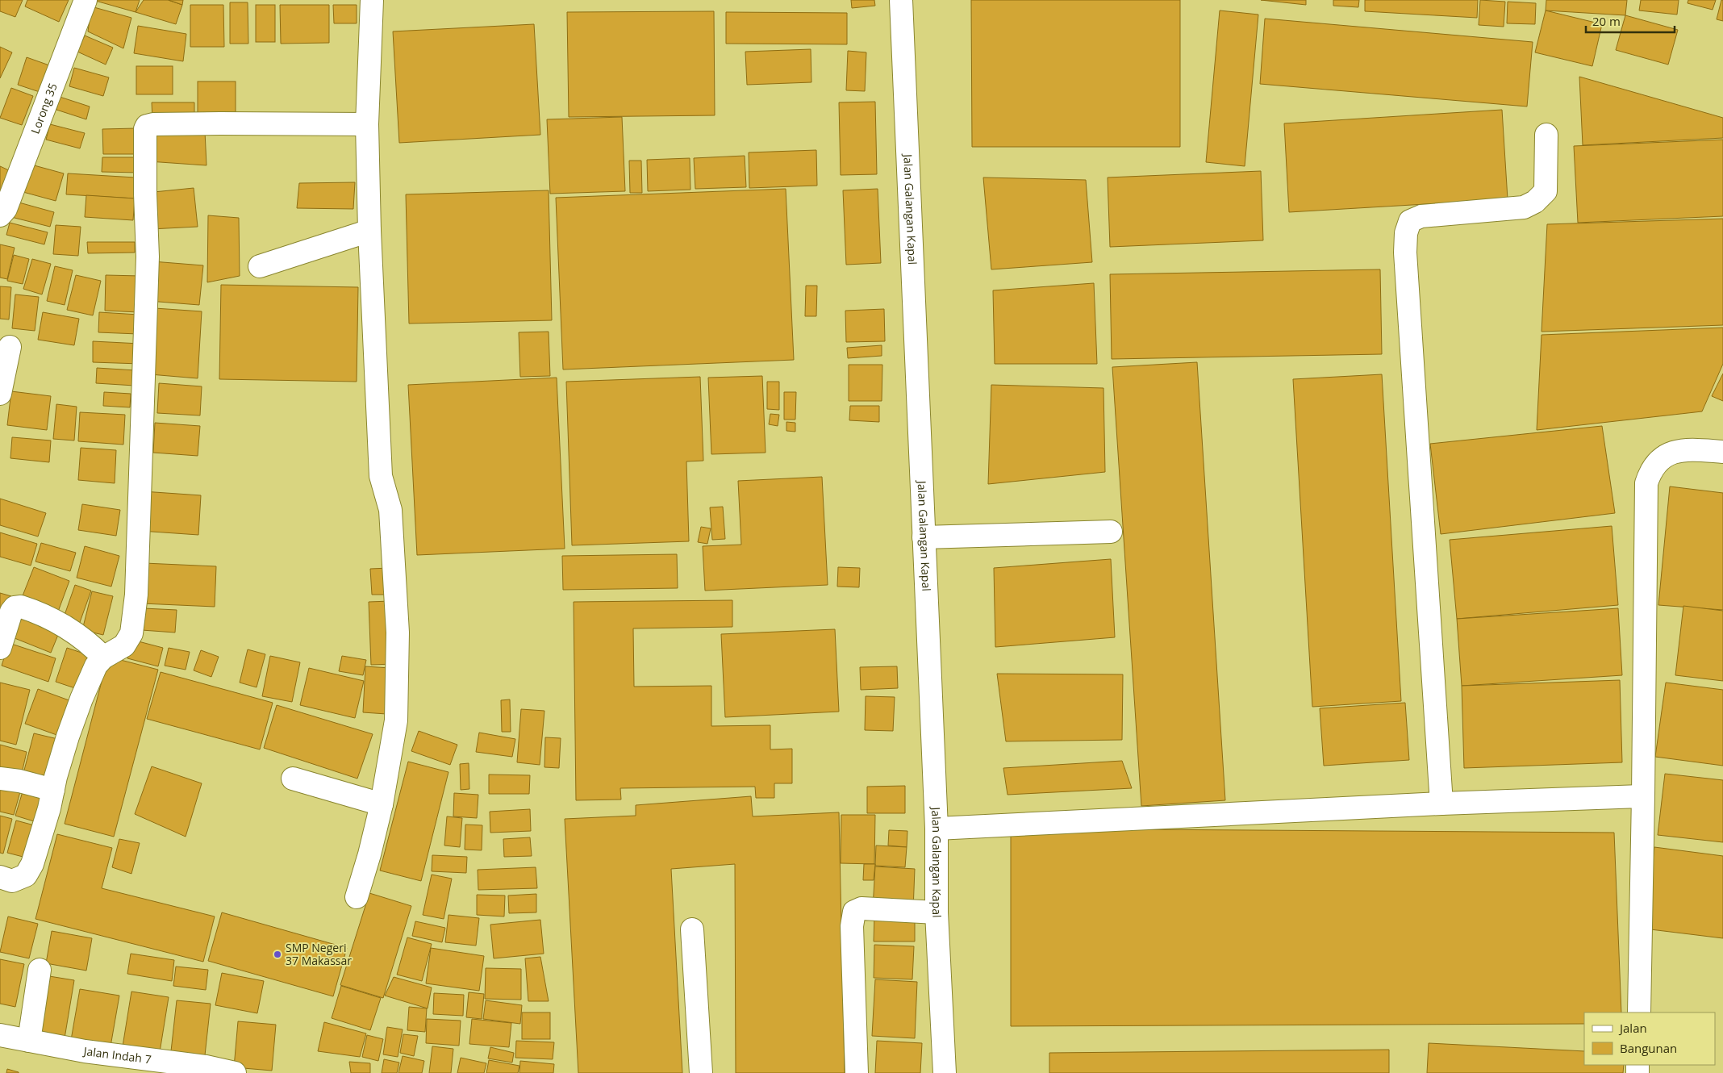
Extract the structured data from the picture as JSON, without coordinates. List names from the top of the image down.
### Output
{
  "streets": {
    "street": ["Lorong 35", "Jalan Galangan Kapal", "Jalan Indah 7"]
  },
  "places": ["SMP Negeri 37 Makassar"],
  "legend": ["Jalan", "Bangunan"],
  "scale_bar": "20 m"
}
